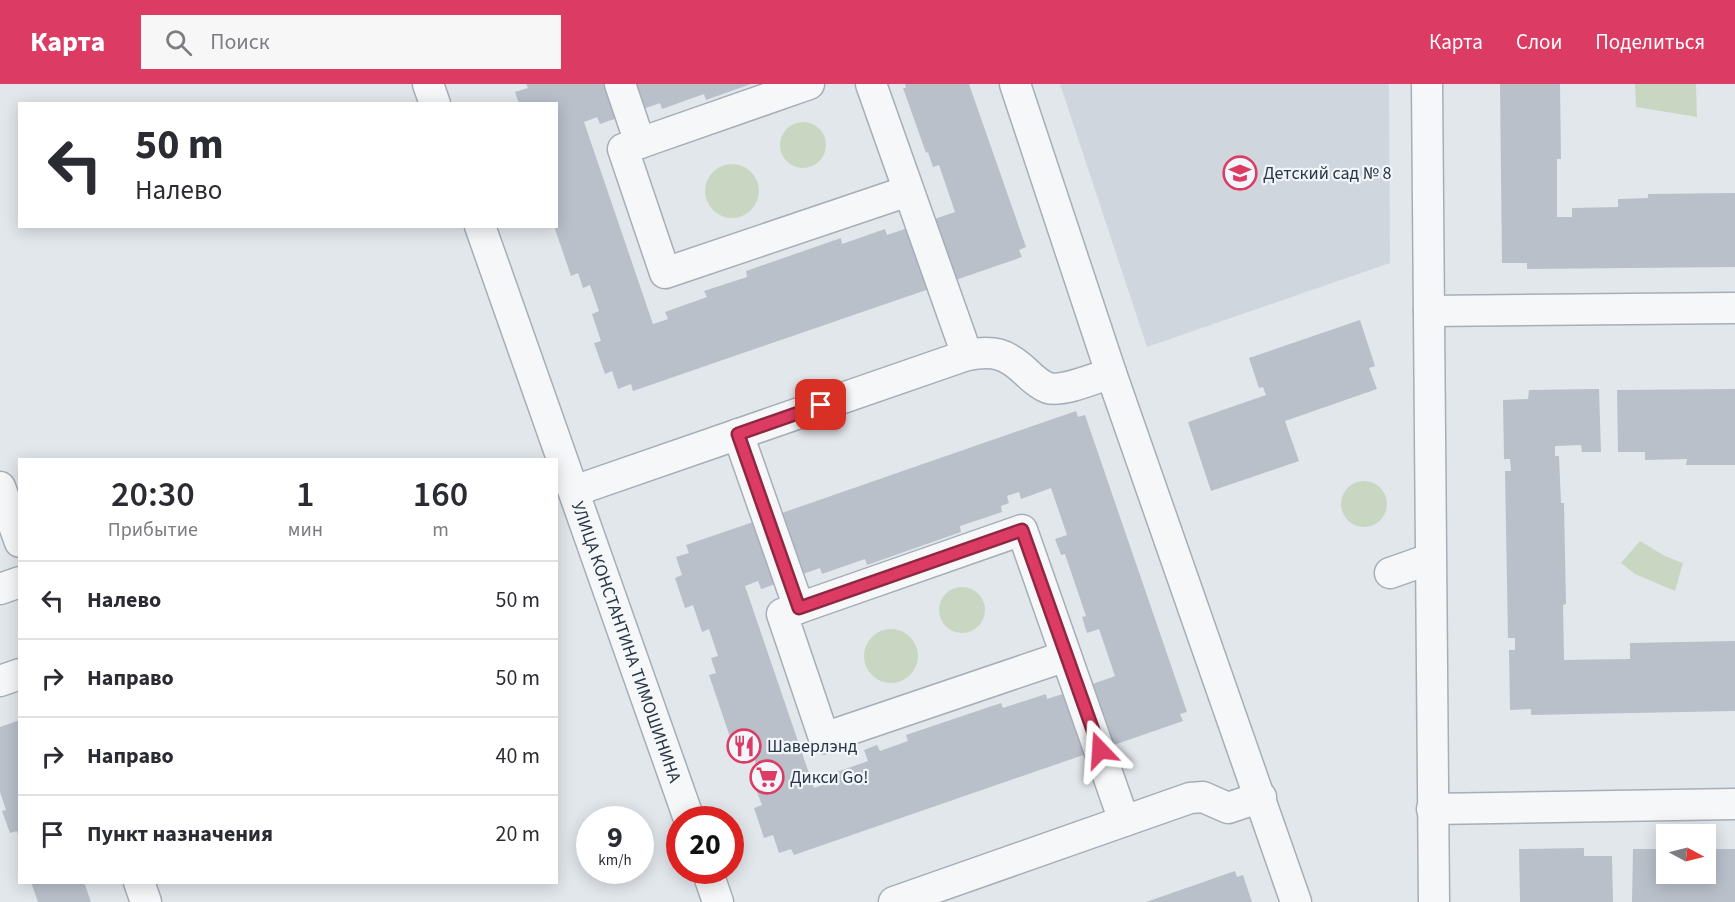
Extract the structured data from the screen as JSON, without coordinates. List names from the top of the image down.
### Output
{
  "streets": {
    "street": ["УЛИЦА КОНСТАНТИНА ТИМОШИНИНА"]
  },
  "places": {
    "school or university": ["Детский сад № 8"],
    "restaurant": ["Шаверлэнд"],
    "supermarket": ["Дикси Go!"]
  },
  "north": "right",
  "page": {
    "header": "Карта",
    "search": "Поиск",
    "nav": ["Карта", "Слои", "Поделиться"],
    "turn": ["50 m", "Налево"],
    "eta": [
      "20:30",
      "Прибытие",
      "1",
      "мин",
      "160",
      "m"
    ],
    "list": [
      {
        "name": "Налево",
        "value": "50 m"
      },
      {
        "name": "Направо",
        "value": "50 m"
      },
      {
        "name": "Направо",
        "value": "40 m"
      },
      {
        "name": "Пункт назначения",
        "value": "20 m"
      }
    ],
    "speed": "9 km/h",
    "limit": "20"
  }
}
